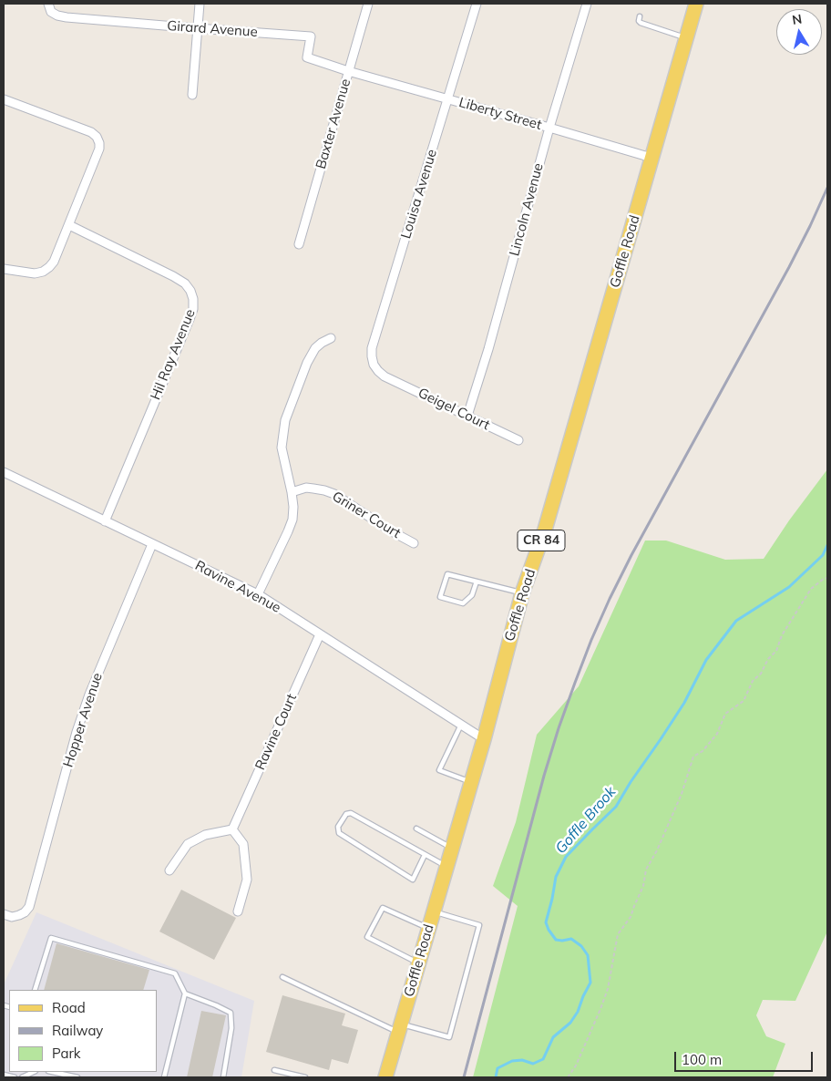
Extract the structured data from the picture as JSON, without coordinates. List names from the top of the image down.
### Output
{
  "streets": {
    "main road": ["Goffle Road", "CR 84"],
    "street": [
      "Girard Avenue",
      "Liberty Street",
      "Baxter Avenue",
      "Louisa Avenue",
      "Lincoln Avenue",
      "Hil Ray Avenue",
      "Geigel Court",
      "Griner Court",
      "Ravine Avenue",
      "Hopper Avenue",
      "Ravine Court"
    ]
  },
  "crossings": [
    ["Girard Avenue", "Liberty Street"],
    ["Girard Avenue", "Baxter Avenue"],
    ["Liberty Street", "Baxter Avenue"],
    ["Liberty Street", "Louisa Avenue"],
    ["Liberty Street", "Lincoln Avenue"],
    ["Liberty Street", "Goffle Road"],
    ["Louisa Avenue", "Geigel Court"],
    ["Lincoln Avenue", "Geigel Court"],
    ["Goffle Road", "Ravine Avenue"],
    ["Hil Ray Avenue", "Ravine Avenue"],
    ["Ravine Avenue", "Hopper Avenue"],
    ["Ravine Avenue", "Ravine Court"]
  ],
  "water": ["Goffle Brook"],
  "legend": ["Road", "Railway", "Park"],
  "scale_bar": "100 m",
  "north": "top"
}
